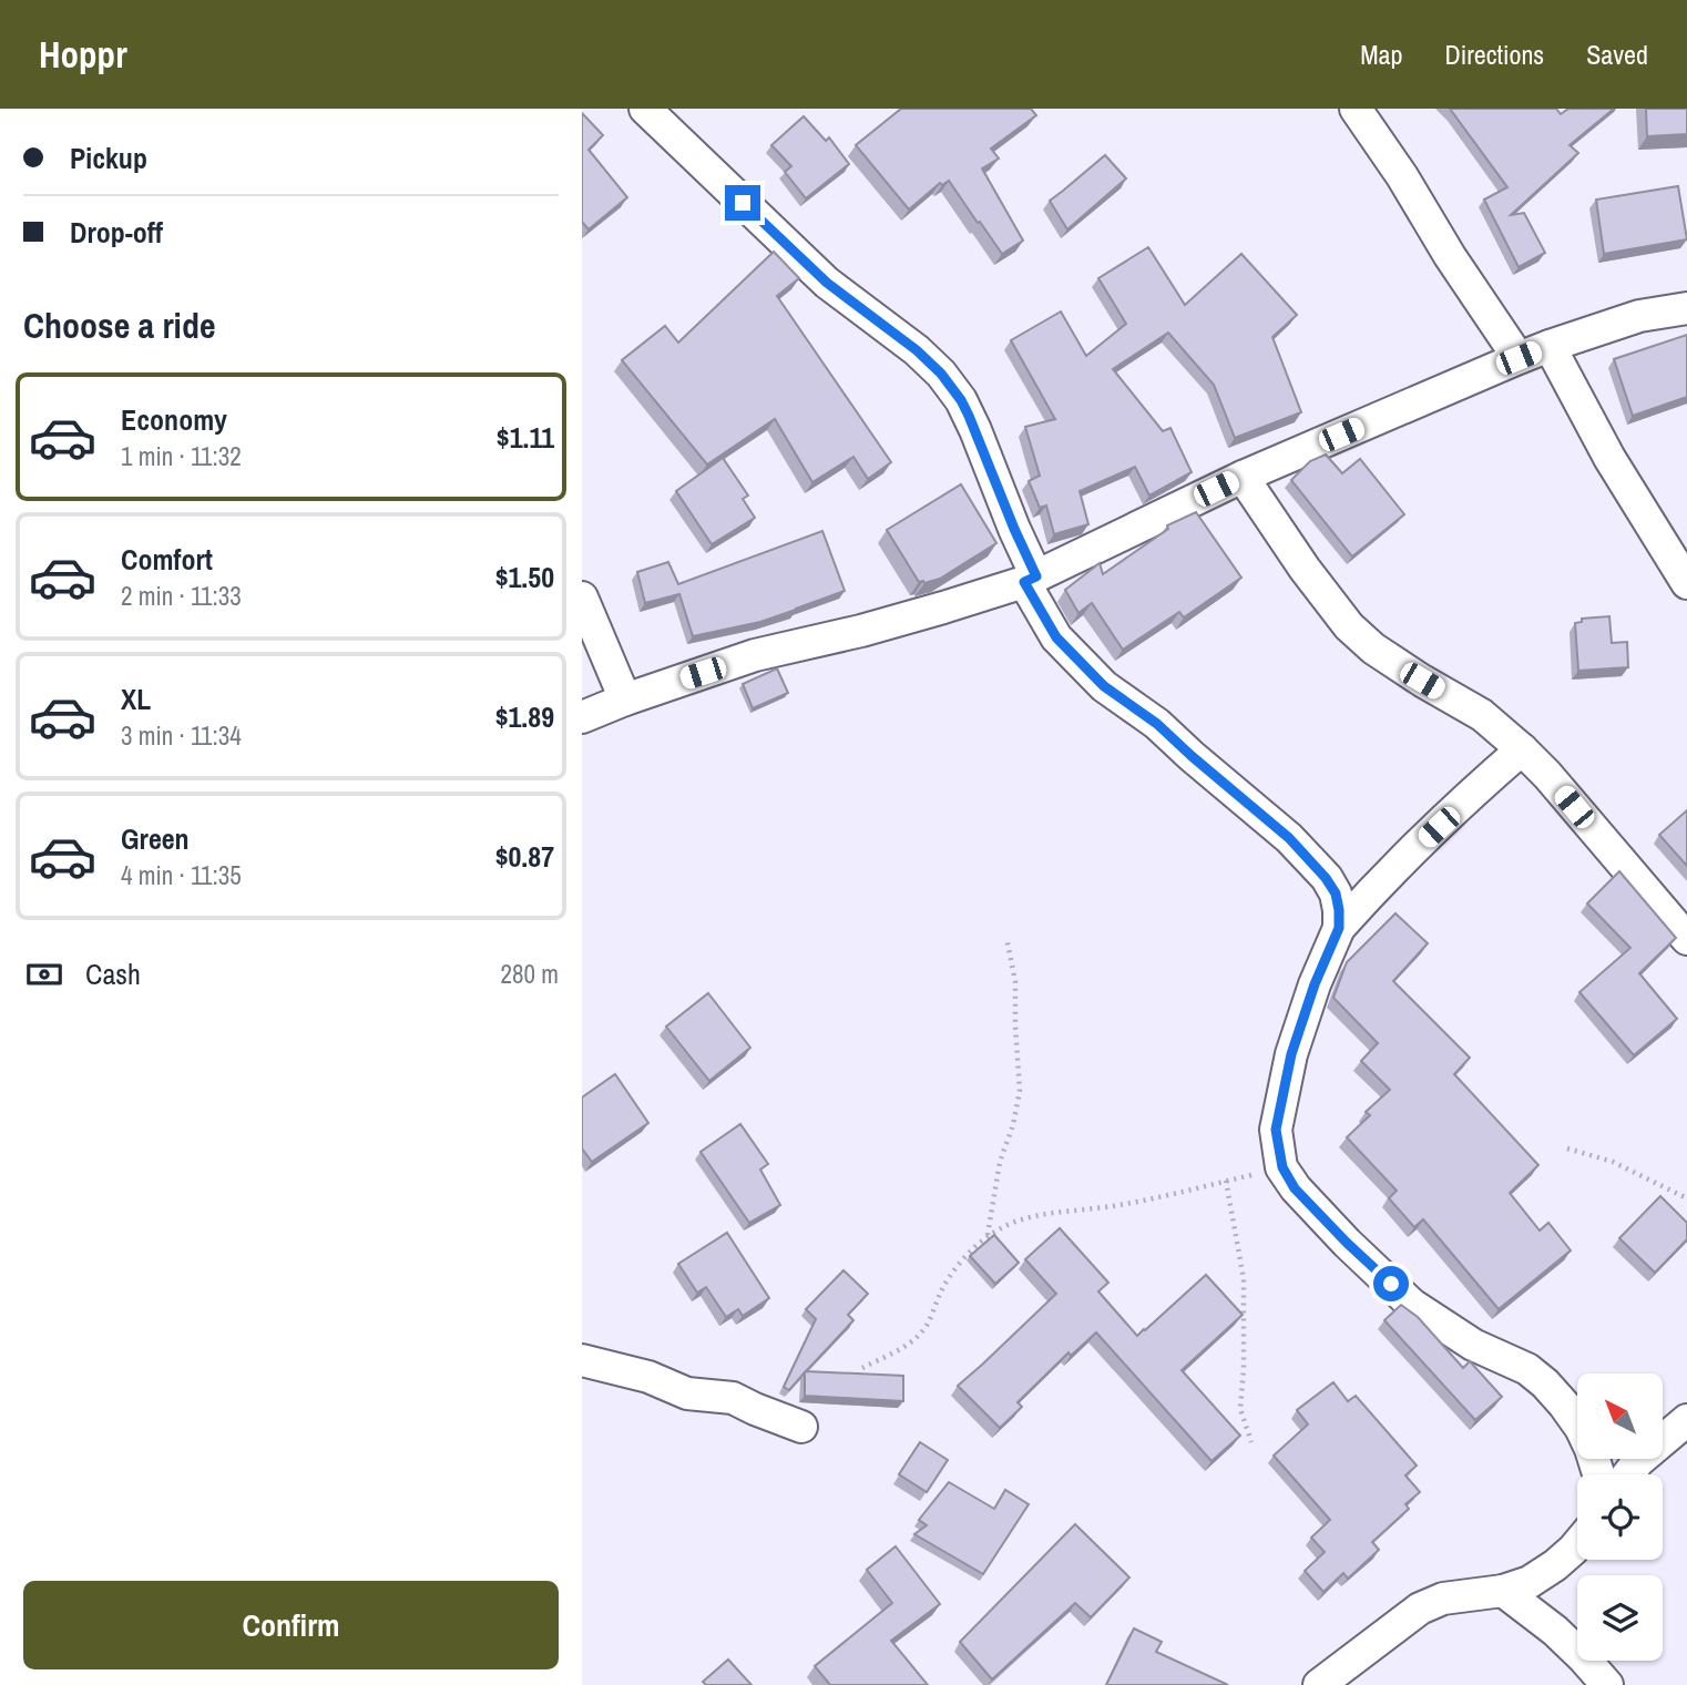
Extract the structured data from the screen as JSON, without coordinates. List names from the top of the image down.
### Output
{
  "north": "top left",
  "page": {
    "header": "Hoppr",
    "nav": ["Map", "Directions", "Saved"],
    "banner": ["Pickup", "Drop-off"],
    "heading": "Choose a ride",
    "list": [
      {
        "name": "Economy",
        "note": "1 min · 11:32",
        "value": "$1.11"
      },
      {
        "name": "Comfort",
        "note": "2 min · 11:33",
        "value": "$1.50"
      },
      {
        "name": "XL",
        "note": "3 min · 11:34",
        "value": "$1.89"
      },
      {
        "name": "Green",
        "note": "4 min · 11:35",
        "value": "$0.87"
      }
    ],
    "pay": ["Cash", "280 m"],
    "buttons": "Confirm"
  }
}
